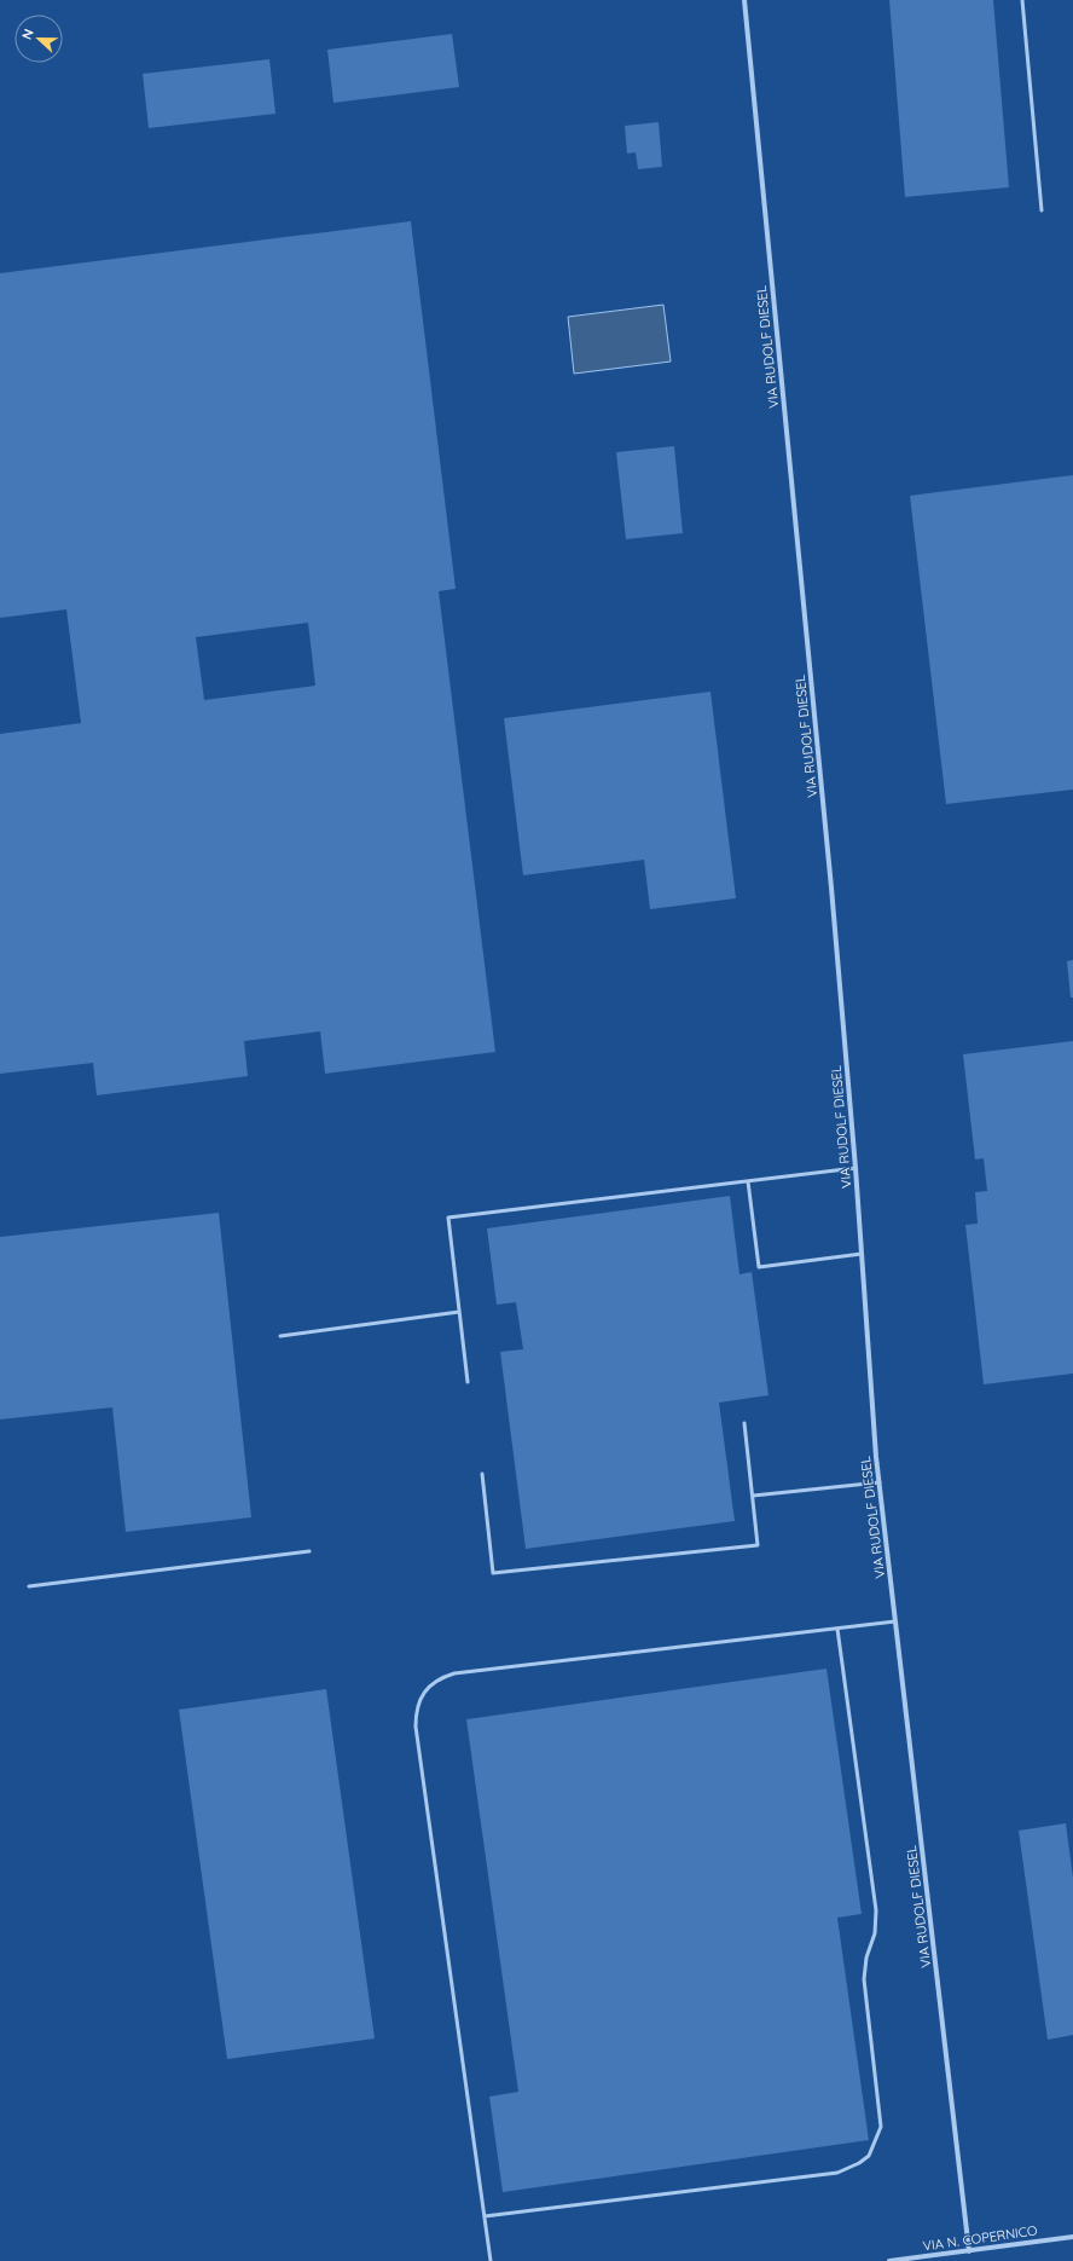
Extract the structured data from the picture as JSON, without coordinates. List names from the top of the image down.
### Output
{
  "streets": {
    "street": ["VIA RUDOLF DIESEL", "VIA N. COPERNICO"]
  },
  "crossings": [
    ["VIA RUDOLF DIESEL", "VIA N. COPERNICO"]
  ],
  "north": "left"
}
